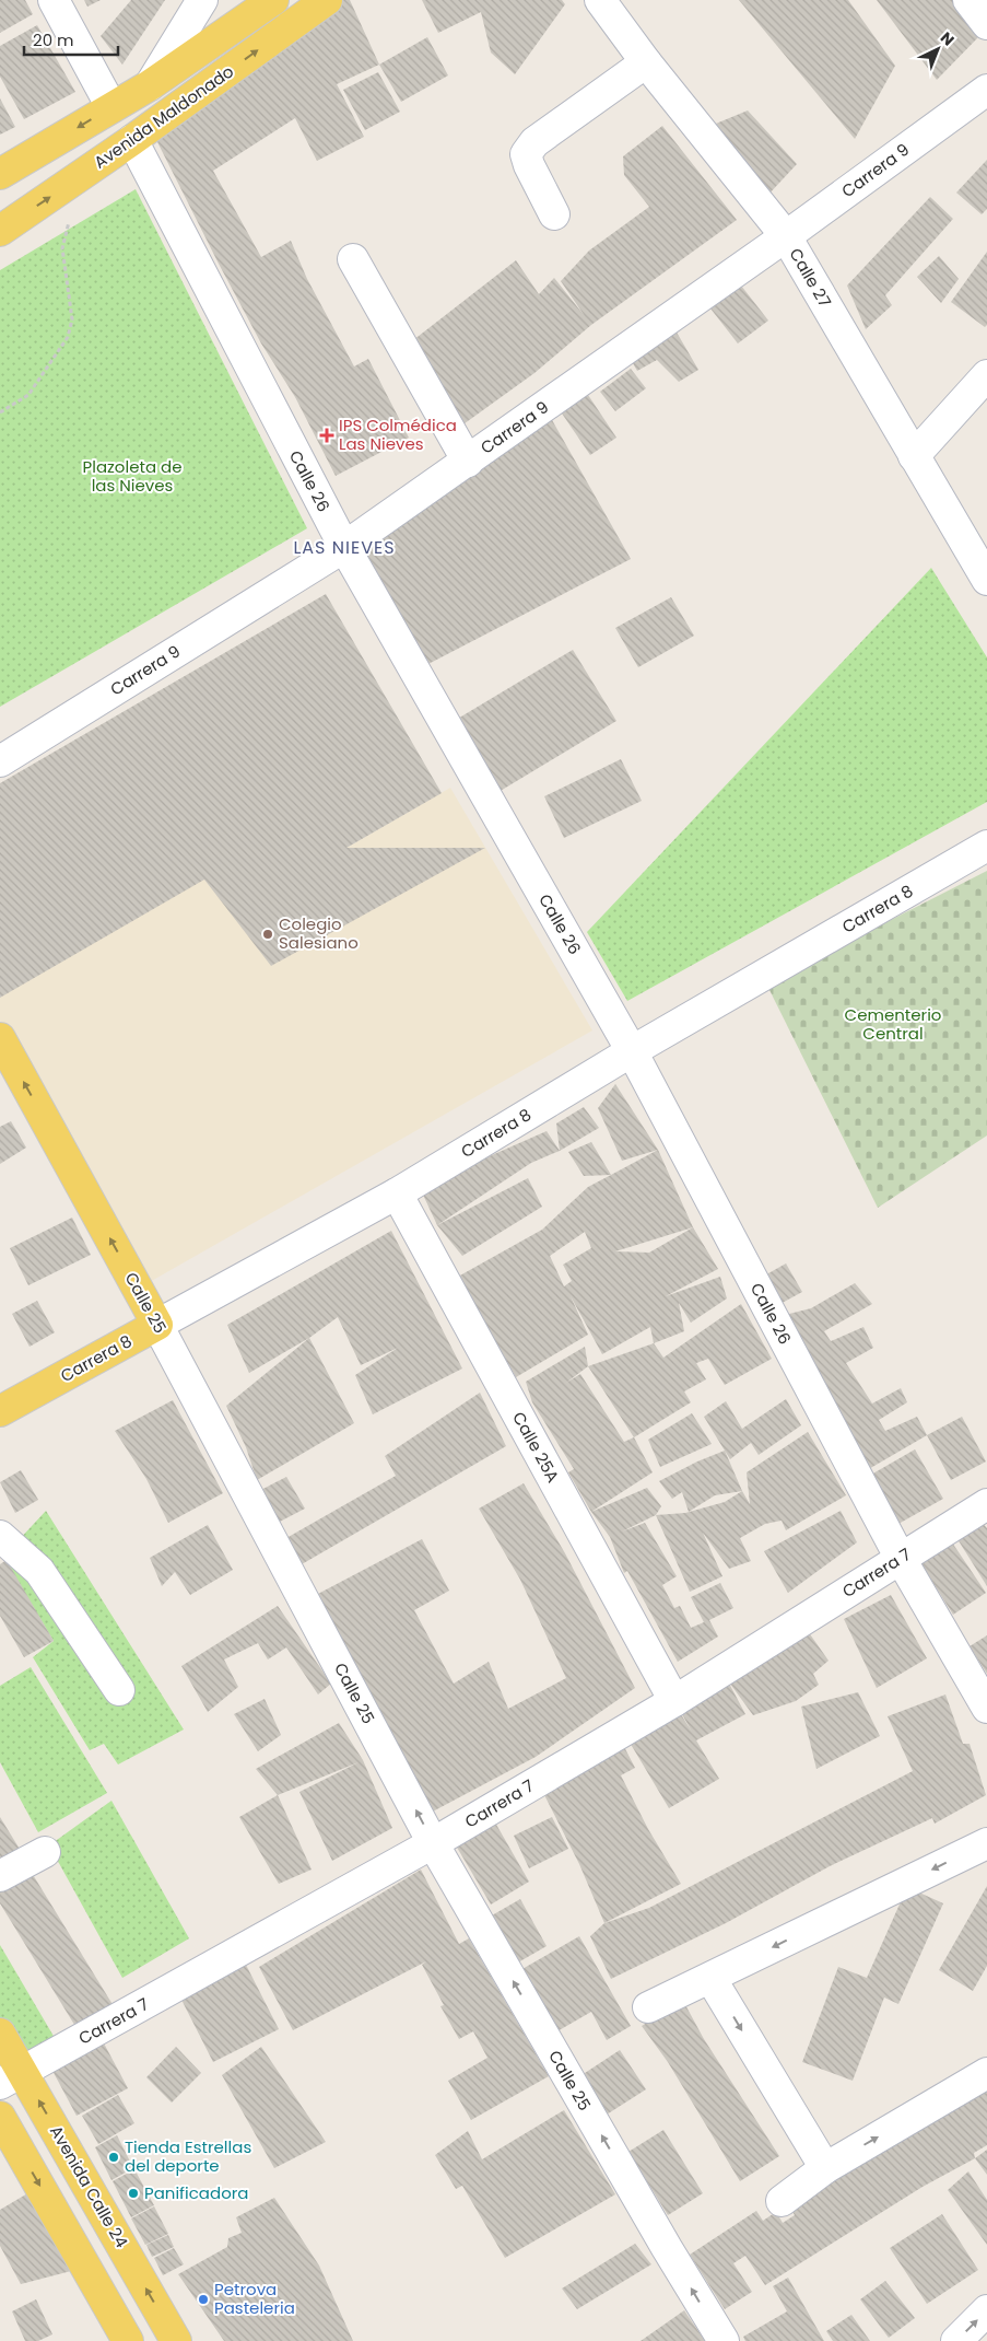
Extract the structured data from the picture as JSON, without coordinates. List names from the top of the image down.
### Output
{
  "streets": {
    "main road": [
      "Avenida Maldonado",
      "Carrera 8",
      "Calle 25",
      "Avenida Calle 24"
    ],
    "street": [
      "Carrera 9",
      "Calle 27",
      "Calle 26",
      "Calle 25A",
      "Carrera 7"
    ]
  },
  "crossings": [
    ["Avenida Maldonado", "Calle 26"],
    ["Carrera 9", "Calle 27"],
    ["Carrera 9", "Calle 26"],
    ["Calle 26", "Carrera 8"],
    ["Calle 26", "Carrera 7"],
    ["Carrera 8", "Calle 25"],
    ["Carrera 8", "Calle 25A"],
    ["Calle 25", "Carrera 7"],
    ["Calle 25A", "Carrera 7"],
    ["Carrera 7", "Avenida Calle 24"]
  ],
  "one_way": ["Calle 25"],
  "districts": ["LAS NIEVES"],
  "parks": ["Plazoleta de las Nieves", "Cementerio Central"],
  "places": {
    "health": ["IPS Colmédica Las Nieves"],
    "other": [
      "Colegio Salesiano",
      "Tienda Estrellas del deporte",
      "Panificadora",
      "Petrova Pasteleria"
    ]
  },
  "scale_bar": "20 m",
  "north": "top right"
}
